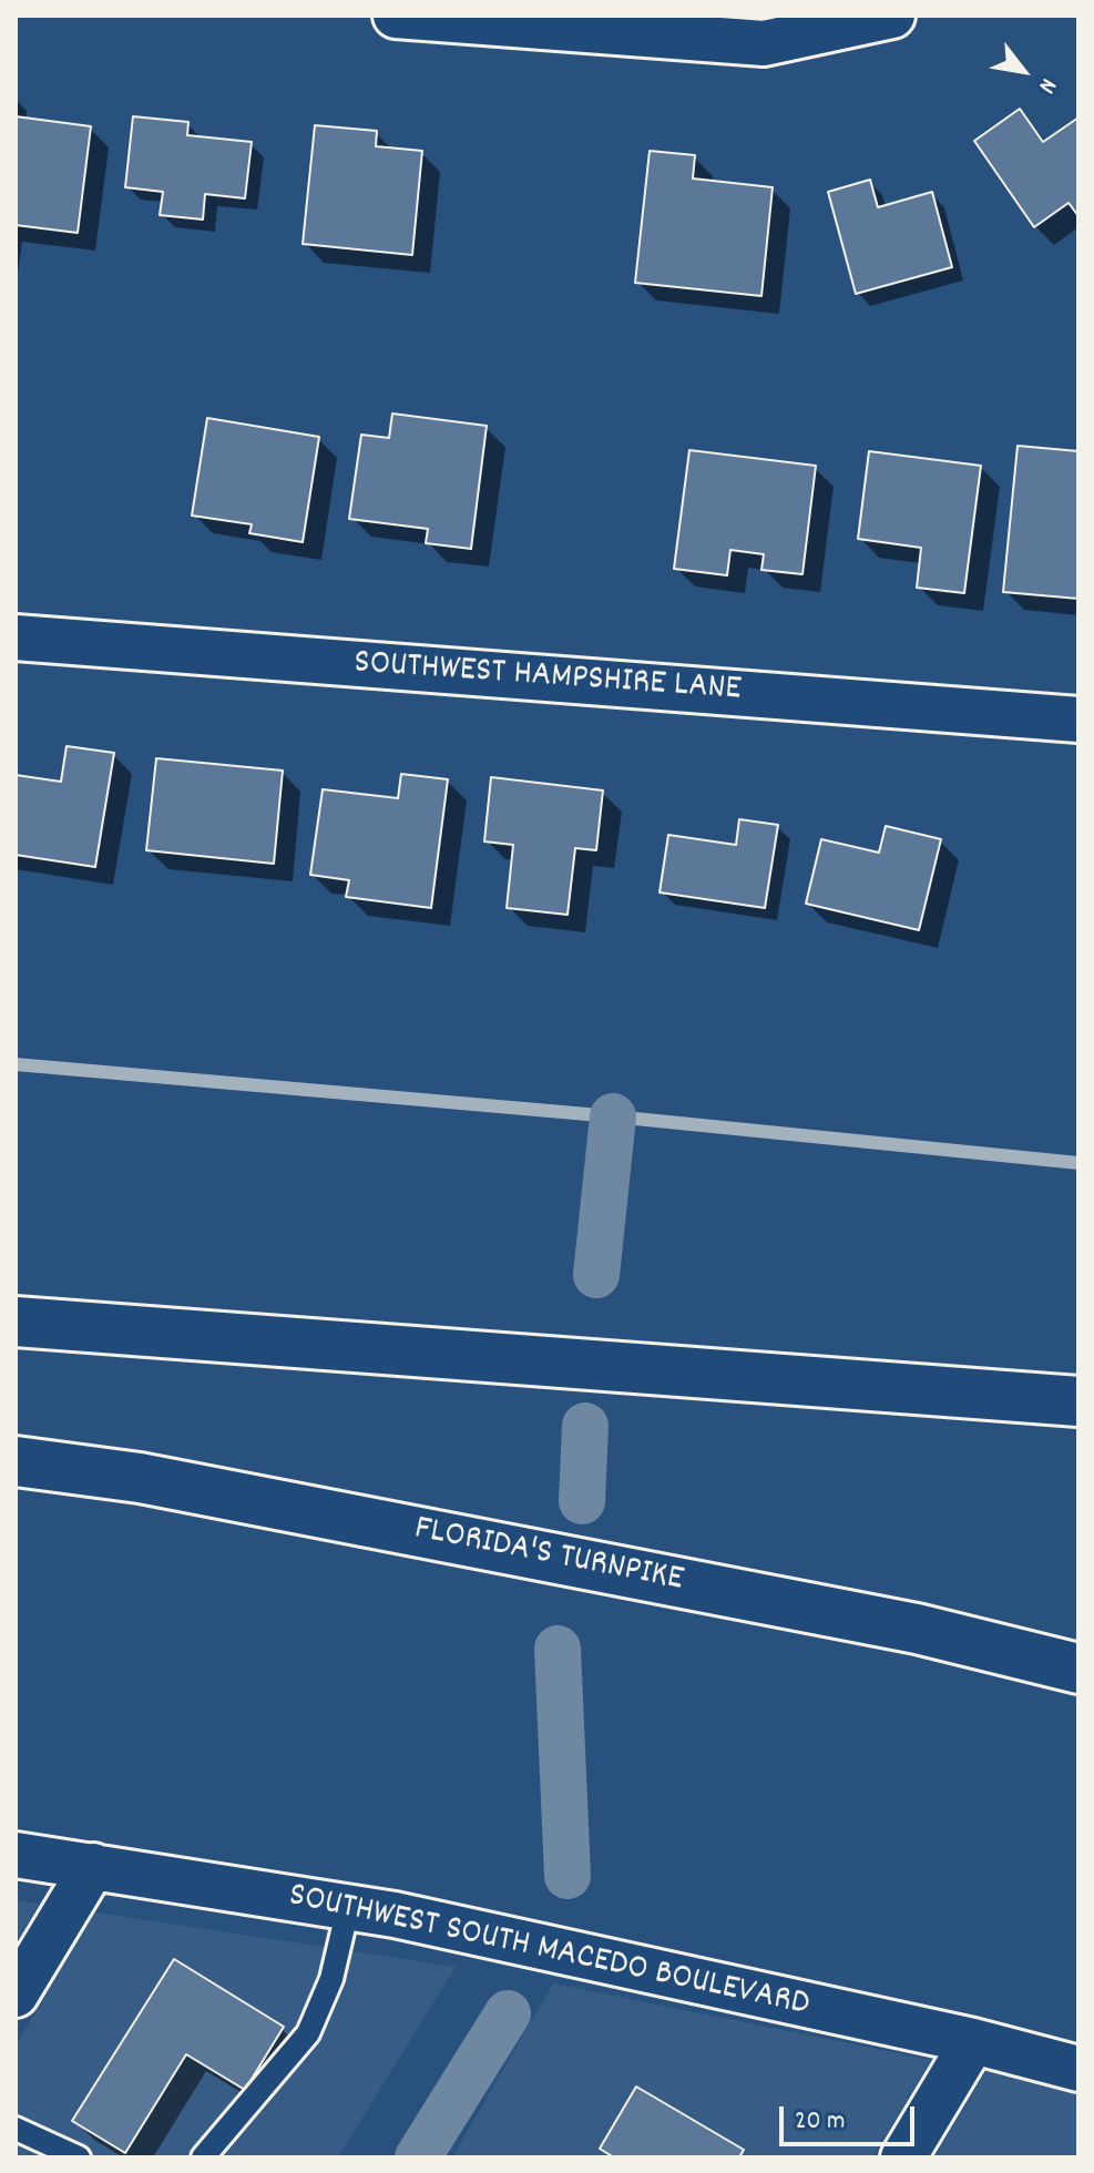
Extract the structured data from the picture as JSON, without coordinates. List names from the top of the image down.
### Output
{
  "streets": {
    "highway": ["FLORIDA'S TURNPIKE"],
    "street": ["SOUTHWEST HAMPSHIRE LANE", "SOUTHWEST SOUTH MACEDO BOULEVARD"]
  },
  "scale_bar": "20 m",
  "north": "bottom right"
}
